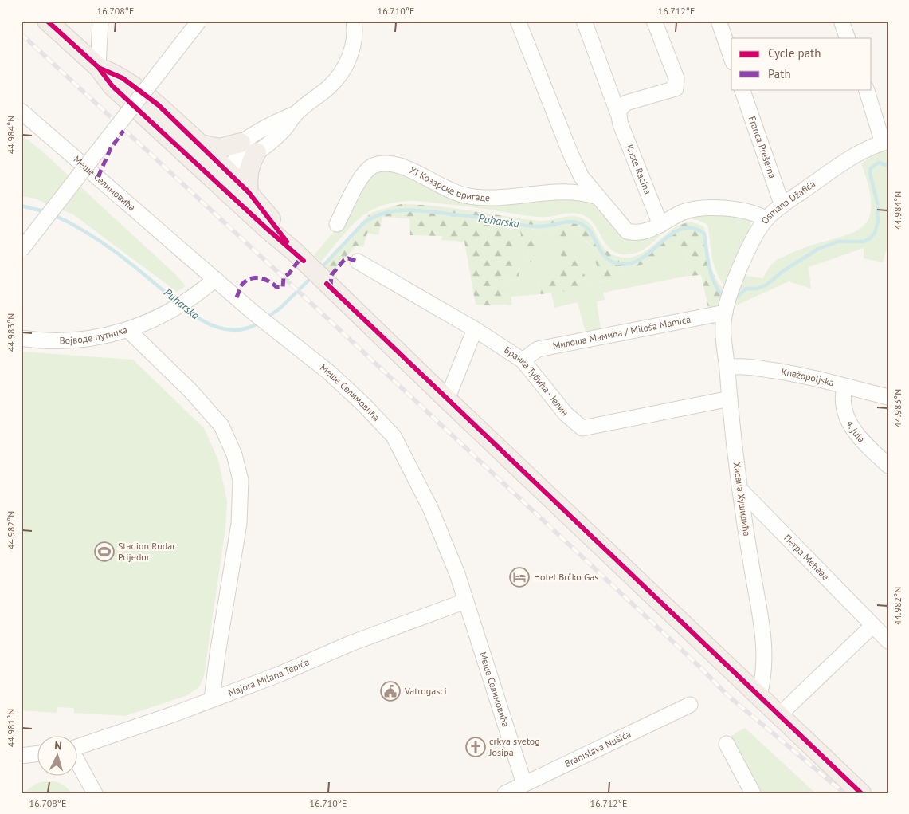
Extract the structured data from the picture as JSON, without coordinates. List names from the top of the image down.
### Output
{
  "streets": {
    "street": [
      "Franca Prešerna",
      "Koste Racina",
      "Меше Селимовића",
      "XI Козарске бригаде",
      "Osmana Džafića",
      "Милоша Мамића / Miloša Mamića",
      "Војводе путника",
      "Knežopoljska",
      "Бранка Тубића - Јелин",
      "4. jula",
      "Хасана Хушидића",
      "Петра Мећаве",
      "Majora Milana Tepića",
      "Branislava Nušića"
    ]
  },
  "crossings": [
    ["Franca Prešerna", "Osmana Džafića"],
    ["Меше Селимовића", "Војводе путника"],
    ["Меше Селимовића", "Majora Milana Tepića"],
    ["Меше Селимовића", "Branislava Nušića"],
    ["Osmana Džafića", "Милоша Мамића / Miloša Mamića"],
    ["Osmana Džafića", "Хасана Хушидића"],
    ["Милоша Мамића / Miloša Mamića", "Бранка Тубића - Јелин"],
    ["Милоша Мамића / Miloša Mamića", "Хасана Хушидића"],
    ["Knežopoljska", "4. jula"],
    ["Knežopoljska", "Хасана Хушидића"],
    ["Бранка Тубића - Јелин", "Хасана Хушидића"],
    ["Хасана Хушидића", "Петра Мећаве"]
  ],
  "water": ["Puharska"],
  "places": {
    "sports": ["Stadion Rudar Prijedor"],
    "hotel": ["Hotel Brčko Gas"],
    "public building": ["Vatrogasci"],
    "church": ["crkva svetog Josipa"]
  },
  "legend": ["Cycle path", "Path"],
  "north": "top",
  "coordinates": [
    "16.708°E",
    "16.710°E",
    "16.712°E",
    "44.984°N",
    "44.983°N",
    "44.982°N",
    "44.981°N"
  ]
}
